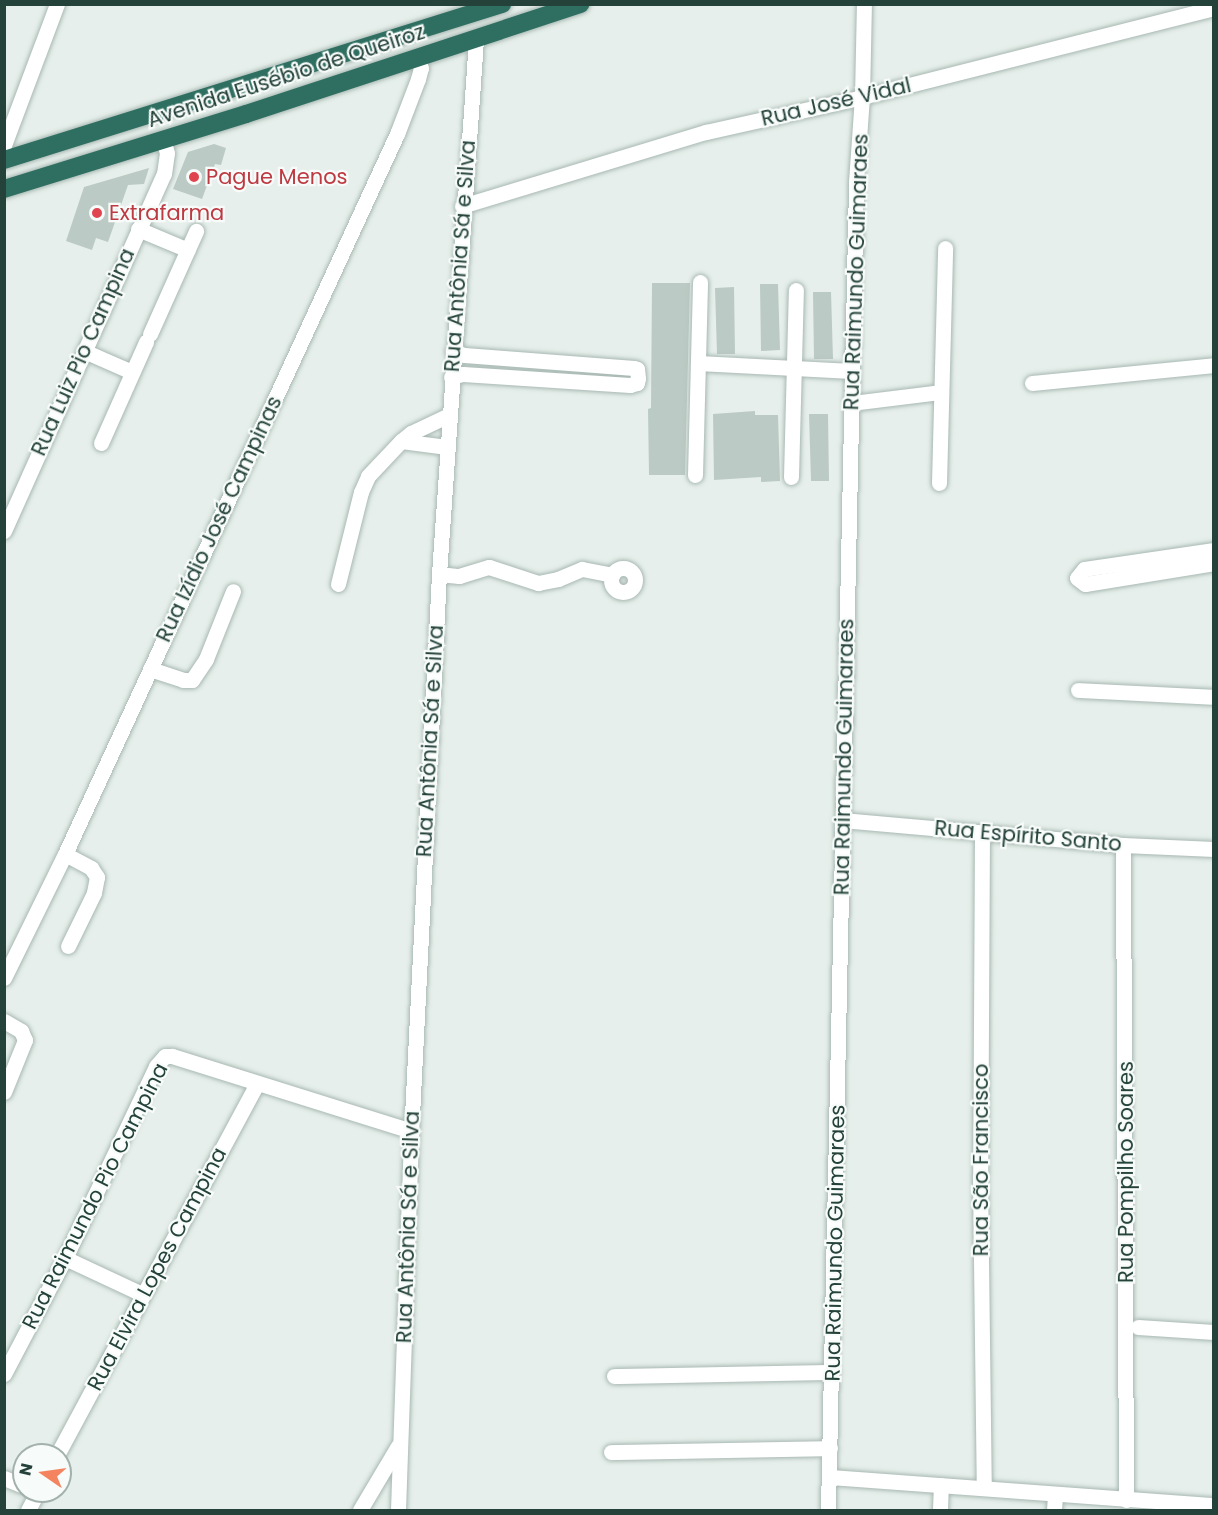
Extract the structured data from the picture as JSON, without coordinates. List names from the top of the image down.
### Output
{
  "streets": {
    "highway": ["Avenida Eusébio de Queiroz"],
    "street": [
      "Rua José Vidal",
      "Rua Antônia Sá e Silva",
      "Rua Raimundo Guimaraes",
      "Rua Luiz Pio Campina",
      "Rua Izídio José Campinas",
      "Rua Espírito Santo",
      "Rua São Francisco",
      "Rua Pompilho Soares",
      "Rua Raimundo Pio Campina",
      "Rua Elvira Lopes Campina"
    ]
  },
  "crossings": [
    ["Avenida Eusébio de Queiroz", "Rua Antônia Sá e Silva"],
    ["Avenida Eusébio de Queiroz", "Rua Luiz Pio Campina"],
    ["Avenida Eusébio de Queiroz", "Rua Izídio José Campinas"],
    ["Rua José Vidal", "Rua Antônia Sá e Silva"],
    ["Rua José Vidal", "Rua Raimundo Guimaraes"],
    ["Rua Raimundo Guimaraes", "Rua Espírito Santo"],
    ["Rua Espírito Santo", "Rua São Francisco"],
    ["Rua Espírito Santo", "Rua Pompilho Soares"],
    ["Rua Raimundo Pio Campina", "Rua Elvira Lopes Campina"]
  ],
  "places": ["Pague Menos", "Extrafarma"],
  "north": "left"
}
